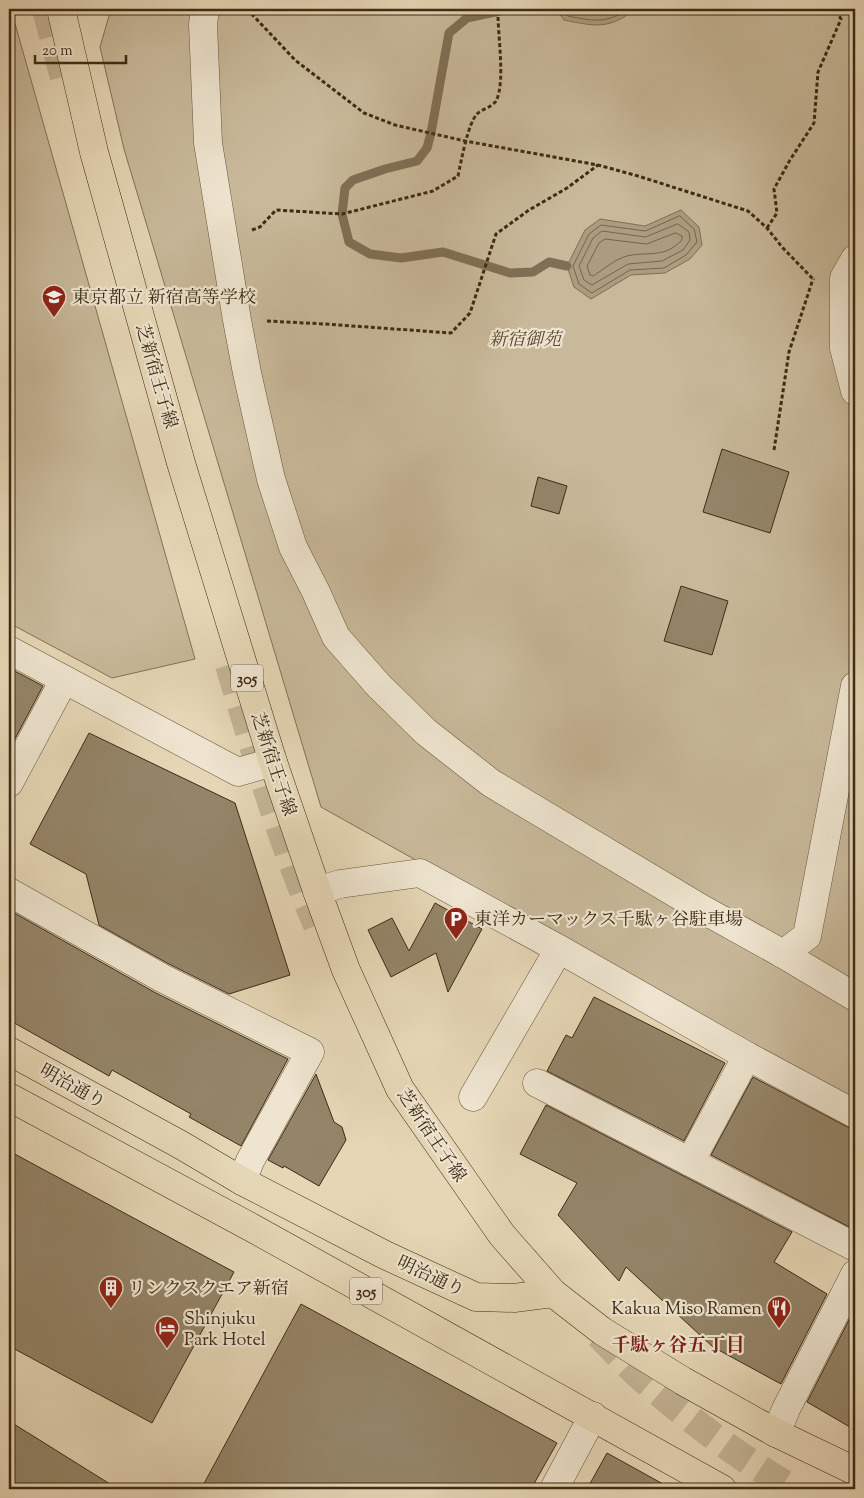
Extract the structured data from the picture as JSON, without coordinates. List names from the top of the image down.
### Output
{
  "streets": {
    "main road": ["芝新宿王子線", "305", "明治通り"]
  },
  "crossings": [
    ["芝新宿王子線", "305"],
    ["芝新宿王子線", "明治通り"],
    ["305", "明治通り"]
  ],
  "districts": ["千駄ヶ谷五丁目"],
  "parks": ["新宿御苑"],
  "places": {
    "school or university": ["東京都立 新宿高等学校"],
    "parking": ["東洋カーマックス千駄ヶ谷駐車場"],
    "building": ["リンクスクエア新宿"],
    "restaurant": ["Kakua Miso Ramen"],
    "hotel": ["Shinjuku Park Hotel"]
  },
  "scale_bar": "20 m"
}
